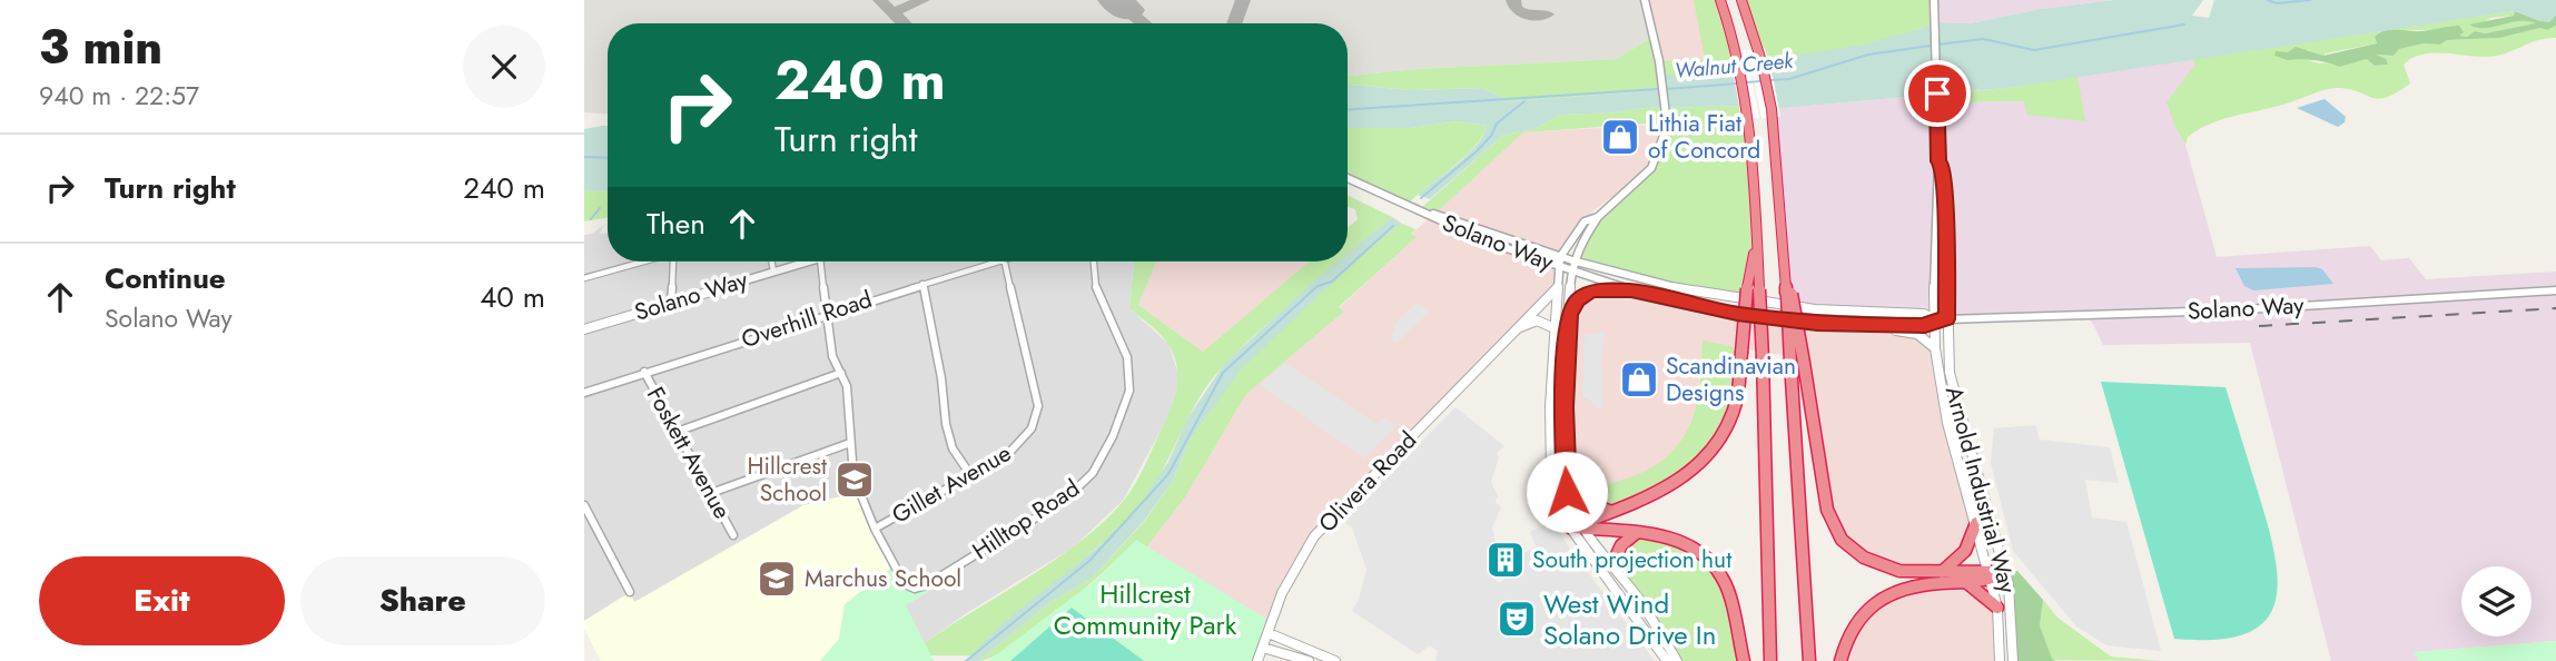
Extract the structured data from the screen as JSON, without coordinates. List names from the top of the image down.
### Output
{
  "streets": {
    "street": [
      "Solano Way",
      "Overhill Road",
      "Foskett Avenue",
      "Olivera Road",
      "Gillet Avenue",
      "Arnold Industrial Way",
      "Hilltop Road"
    ]
  },
  "crossings": [
    ["Solano Way", "Arnold Industrial Way"],
    ["Overhill Road", "Foskett Avenue"],
    ["Gillet Avenue", "Hilltop Road"]
  ],
  "water": ["Walnut Creek"],
  "parks": ["Hillcrest Community Park"],
  "places": {
    "shop": ["Lithia Fiat of Concord", "Scandinavian Designs"],
    "school or university": ["Hillcrest School", "Marchus School"],
    "building": ["South projection hut"],
    "theatre": ["West Wind Solano Drive In"]
  },
  "page": {
    "heading": ["3 min", "940 m · 22:57"],
    "turn": ["240 m", "Turn right"],
    "list": [
      {
        "name": "Turn right",
        "value": "240 m"
      },
      {
        "name": "Continue",
        "note": "Solano Way",
        "value": "40 m"
      }
    ],
    "then": "Then",
    "buttons": ["Exit", "Share"]
  }
}
